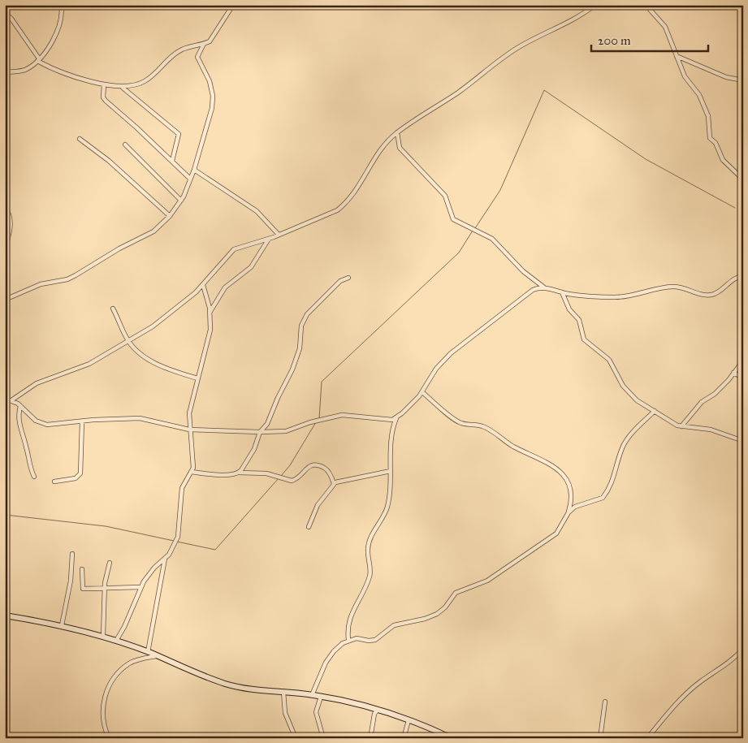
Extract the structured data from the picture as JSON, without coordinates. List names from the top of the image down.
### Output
{
  "scale_bar": "200 m"
}
